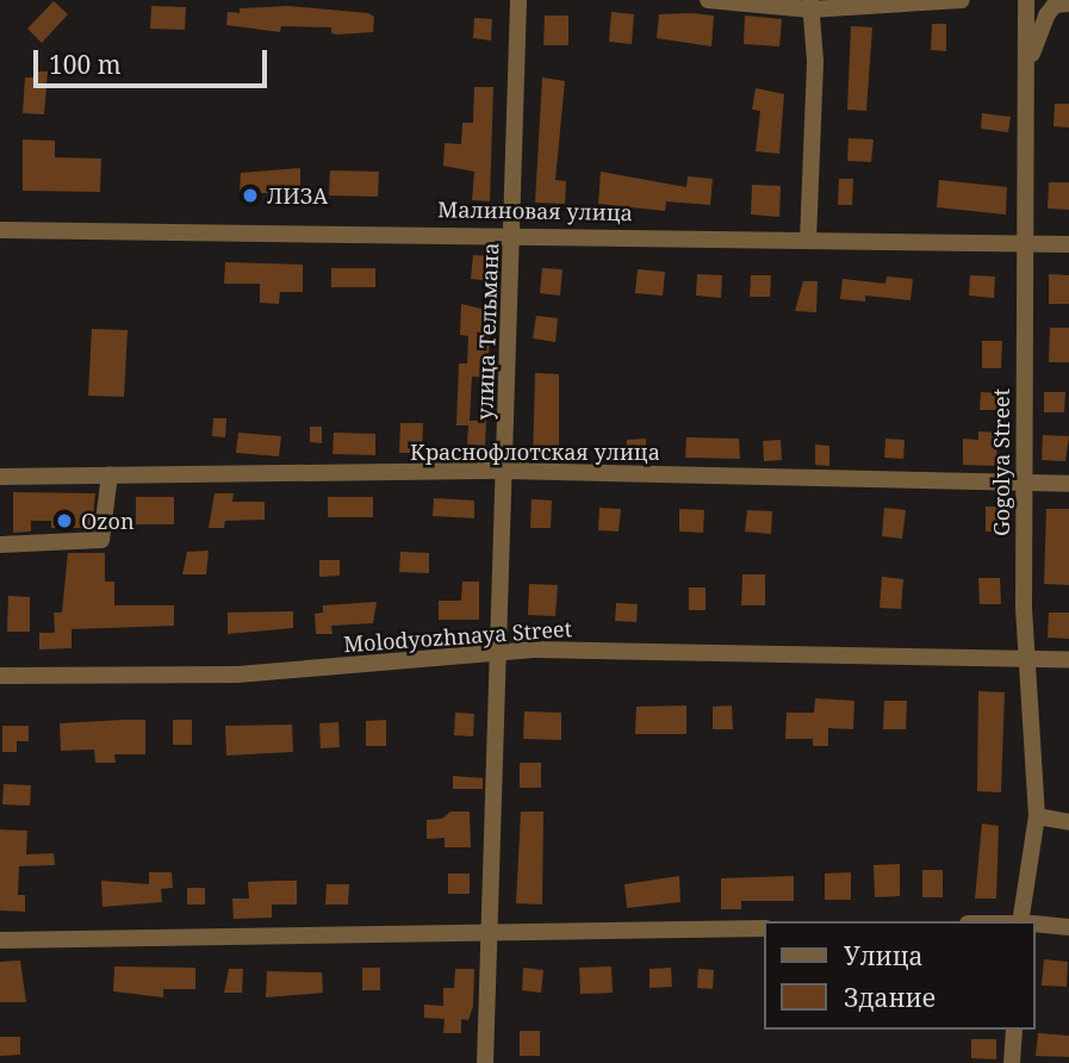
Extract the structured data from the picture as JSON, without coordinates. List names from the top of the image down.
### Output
{
  "streets": {
    "street": [
      "Малиновая улица",
      "улица Тельмана",
      "Краснофлотская улица",
      "Gogolya Street",
      "Molodyozhnaya Street"
    ]
  },
  "crossings": [
    ["Малиновая улица", "улица Тельмана"],
    ["Малиновая улица", "Gogolya Street"],
    ["улица Тельмана", "Краснофлотская улица"],
    ["улица Тельмана", "Molodyozhnaya Street"],
    ["Краснофлотская улица", "Gogolya Street"],
    ["Gogolya Street", "Molodyozhnaya Street"]
  ],
  "places": ["ЛИЗА", "Ozon"],
  "legend": ["Улица", "Здание"],
  "scale_bar": "100 m"
}
